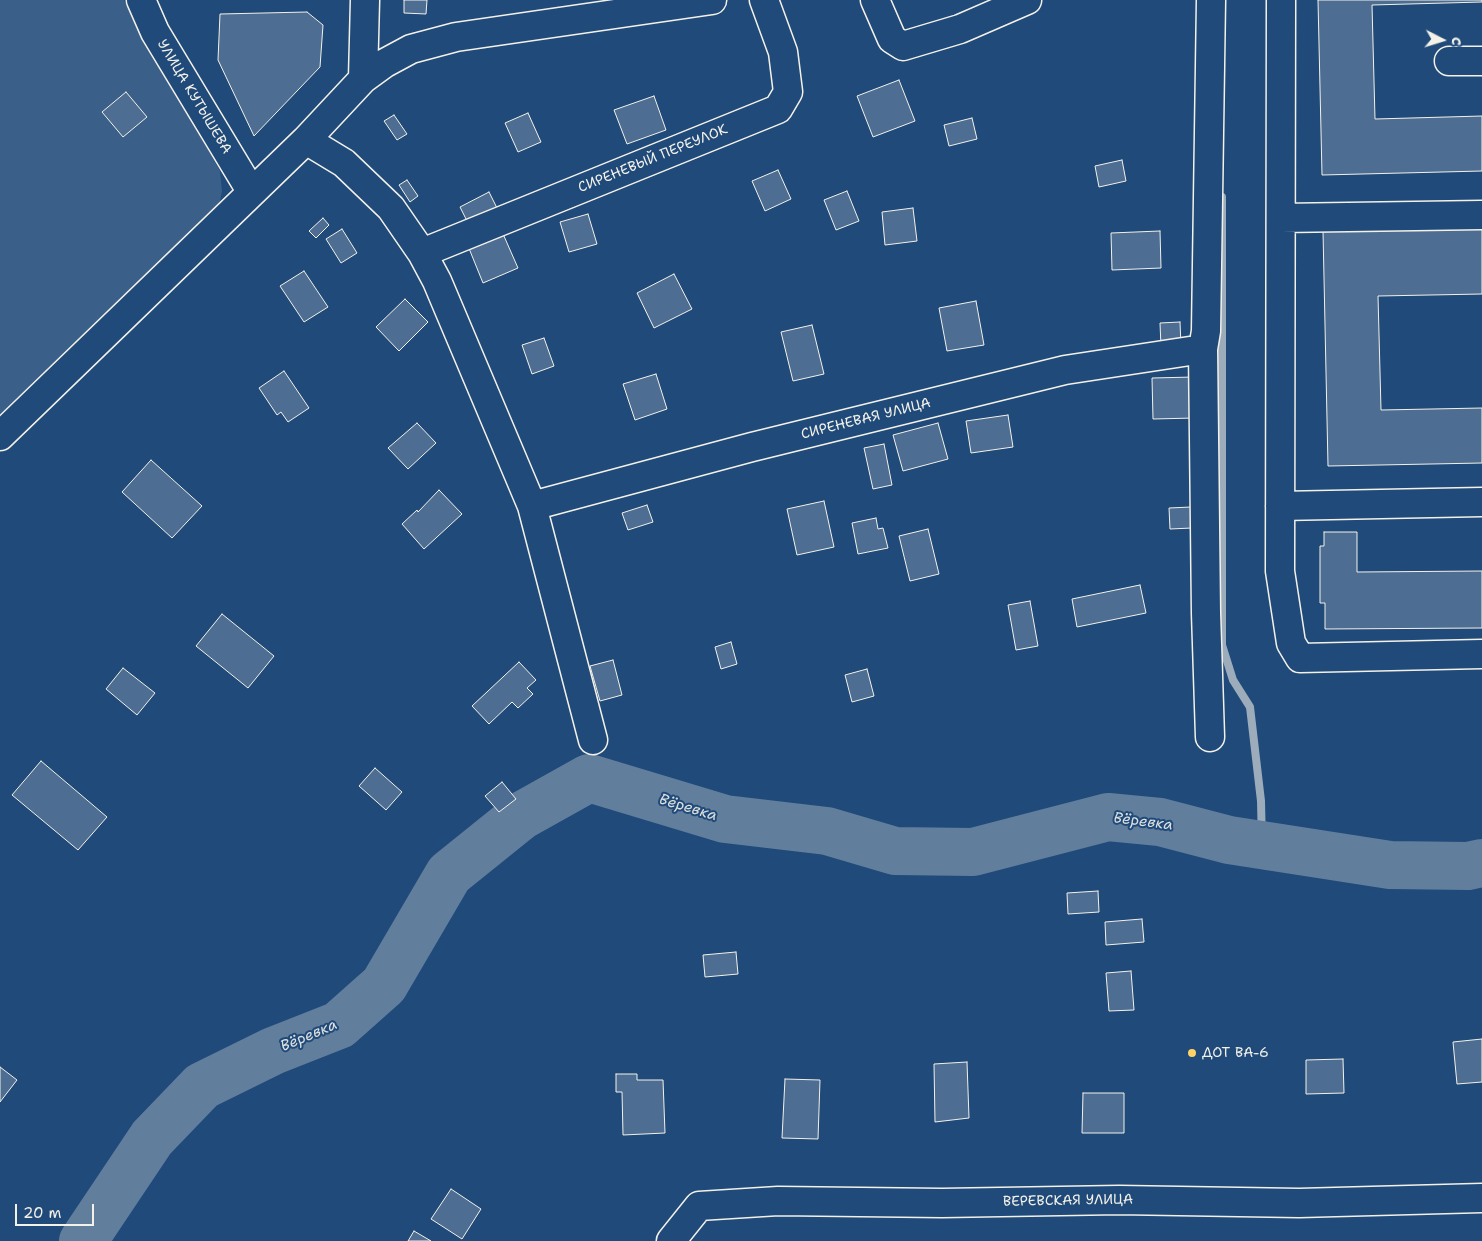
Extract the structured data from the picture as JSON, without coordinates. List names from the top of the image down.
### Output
{
  "streets": {
    "street": [
      "УЛИЦА КУТЫШЕВА",
      "СИРЕНЕВЫЙ ПЕРЕУЛОК",
      "СИРЕНЕВАЯ УЛИЦА",
      "ВЕРЕВСКАЯ УЛИЦА"
    ]
  },
  "water": ["Вёревка"],
  "places": ["ДОТ ВА-6"],
  "scale_bar": "20 m",
  "north": "right"
}
